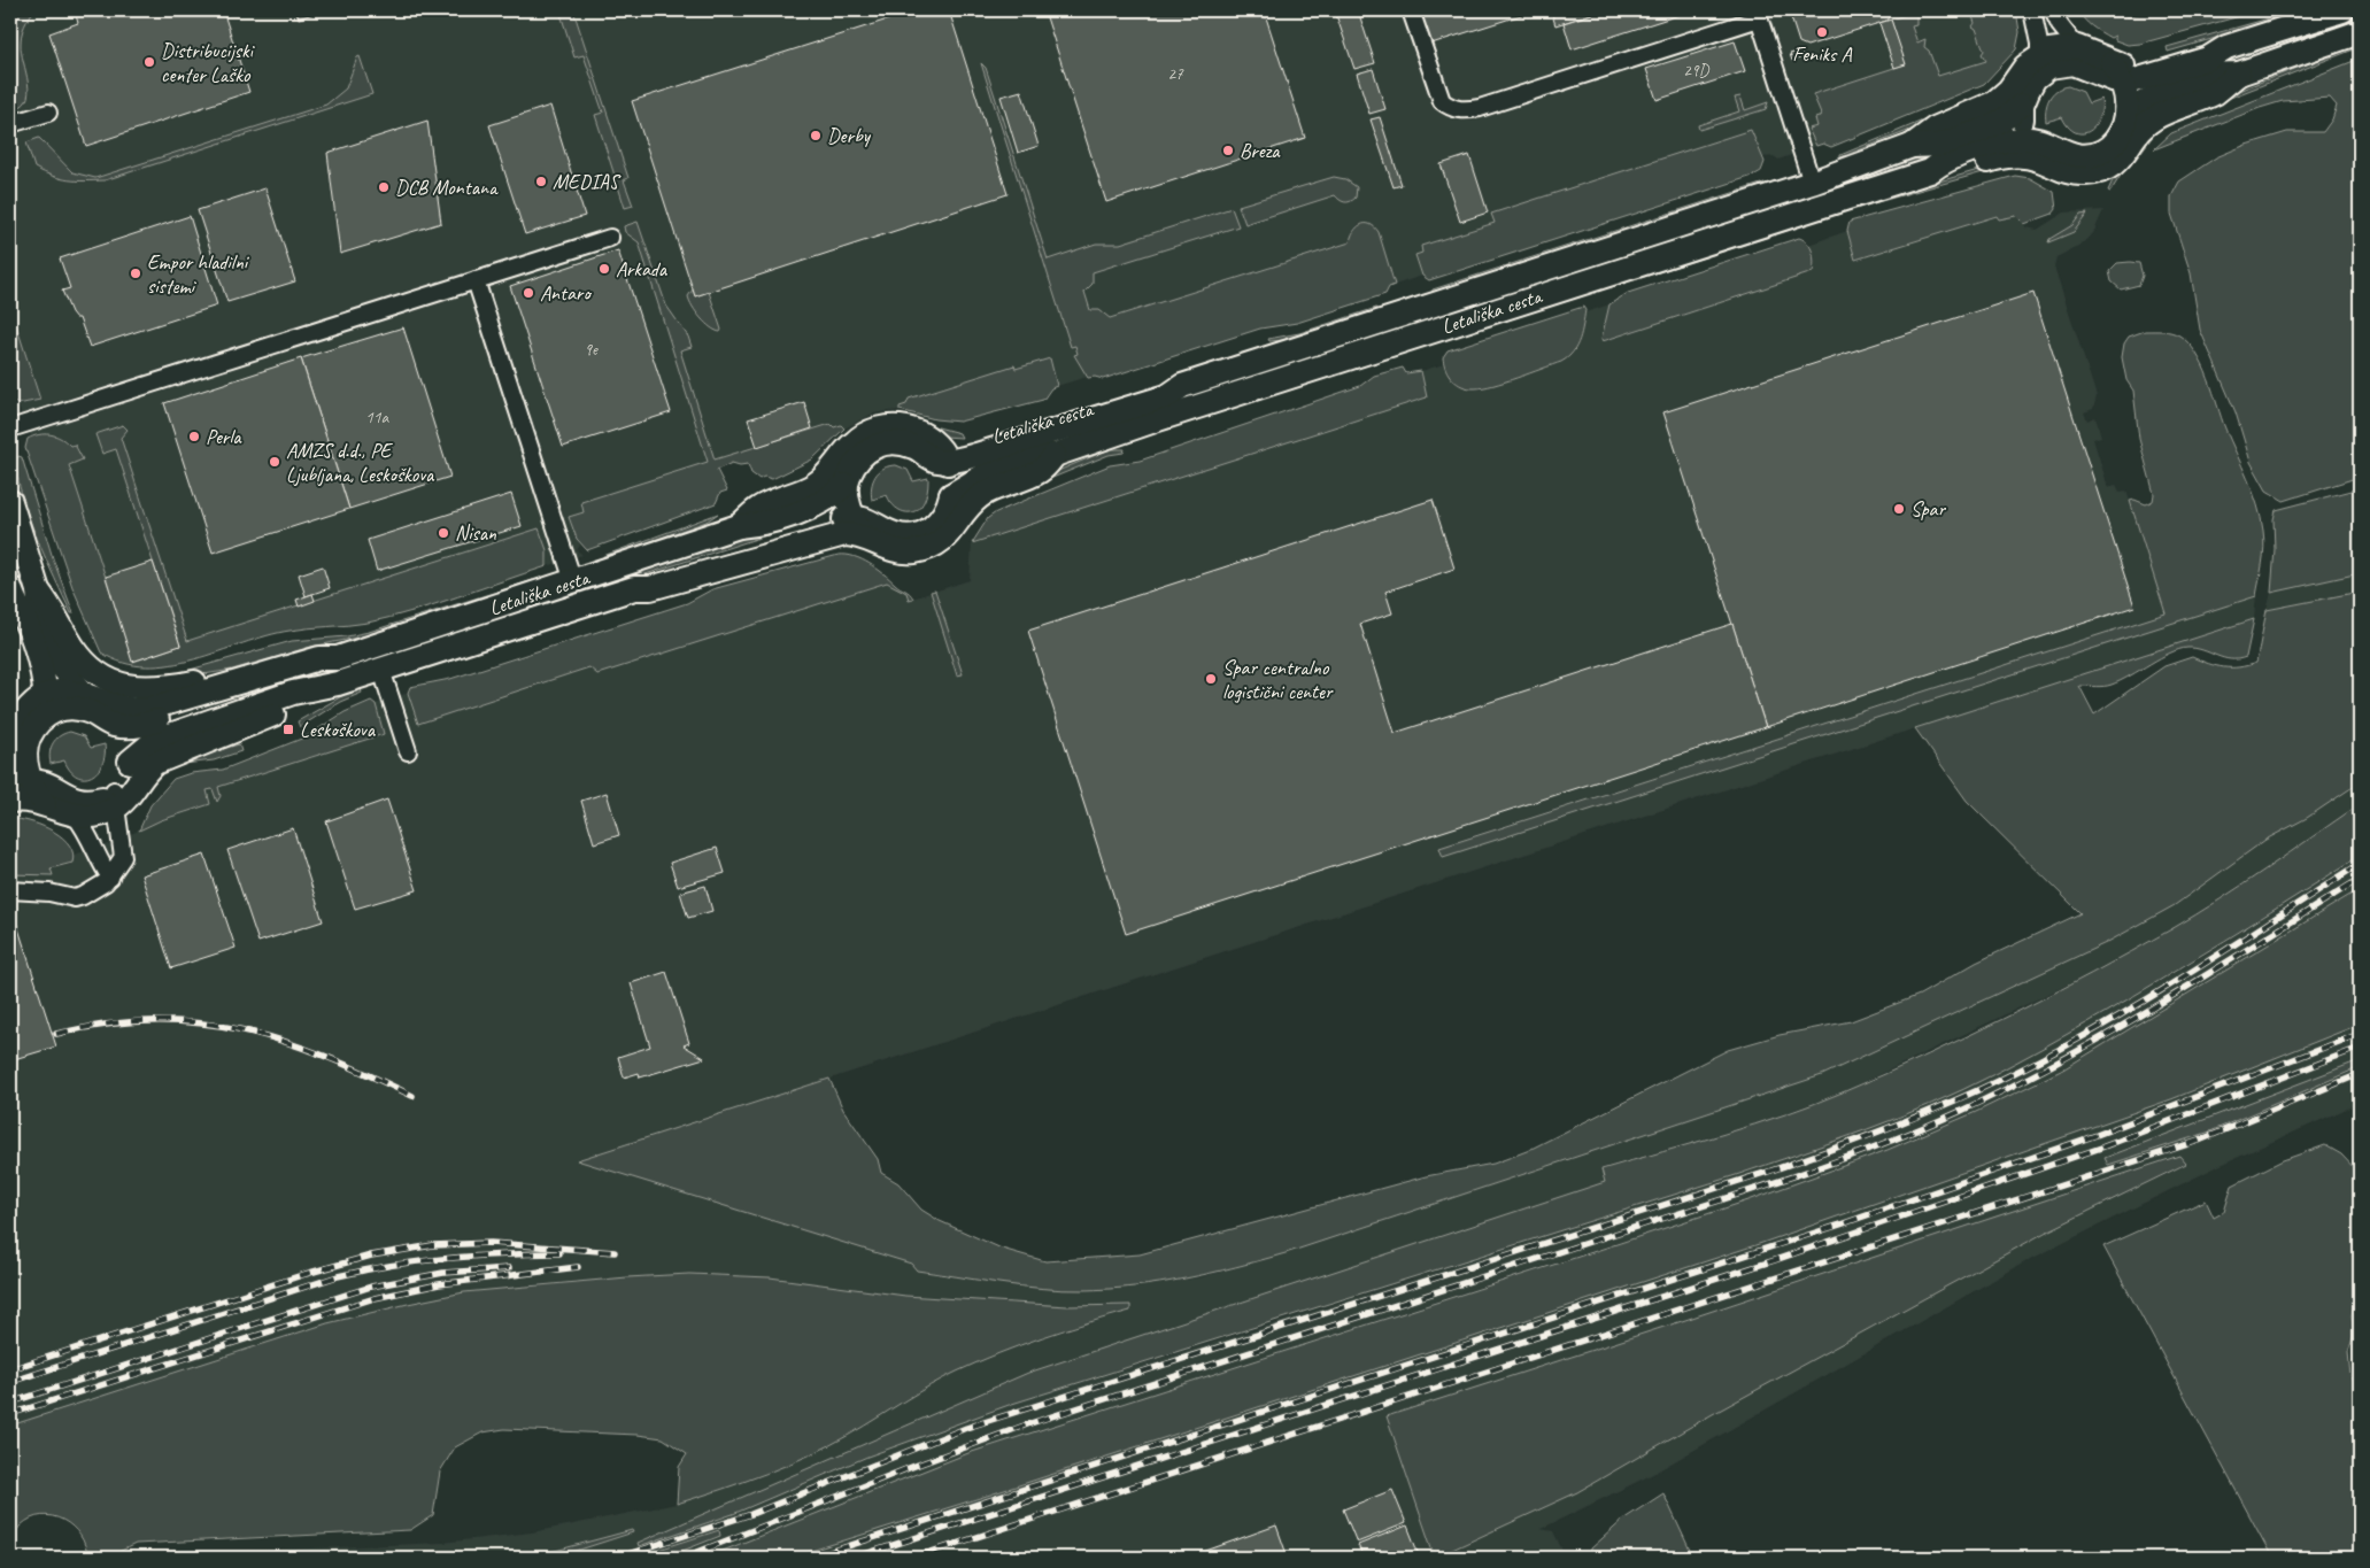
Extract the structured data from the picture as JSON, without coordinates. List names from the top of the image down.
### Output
{
  "streets": {
    "main road": ["Letališka cesta"]
  },
  "places": {
    "other": [
      "Feniks A",
      "Distribucijski center Laško",
      "Derby",
      "Breza",
      "MEDIAS",
      "DCB Montana",
      "Arkada",
      "Empor hladilni sistemi",
      "Antaro",
      "Perla",
      "AMZS d.d., PE Ljubljana, Leskoškova",
      "Spar",
      "Nisan",
      "Spar centralno logistični center"
    ],
    "transit": ["Leskoškova"]
  },
  "house_numbers": [
    "29D",
    "27",
    "9e",
    "11a"
  ]
}
